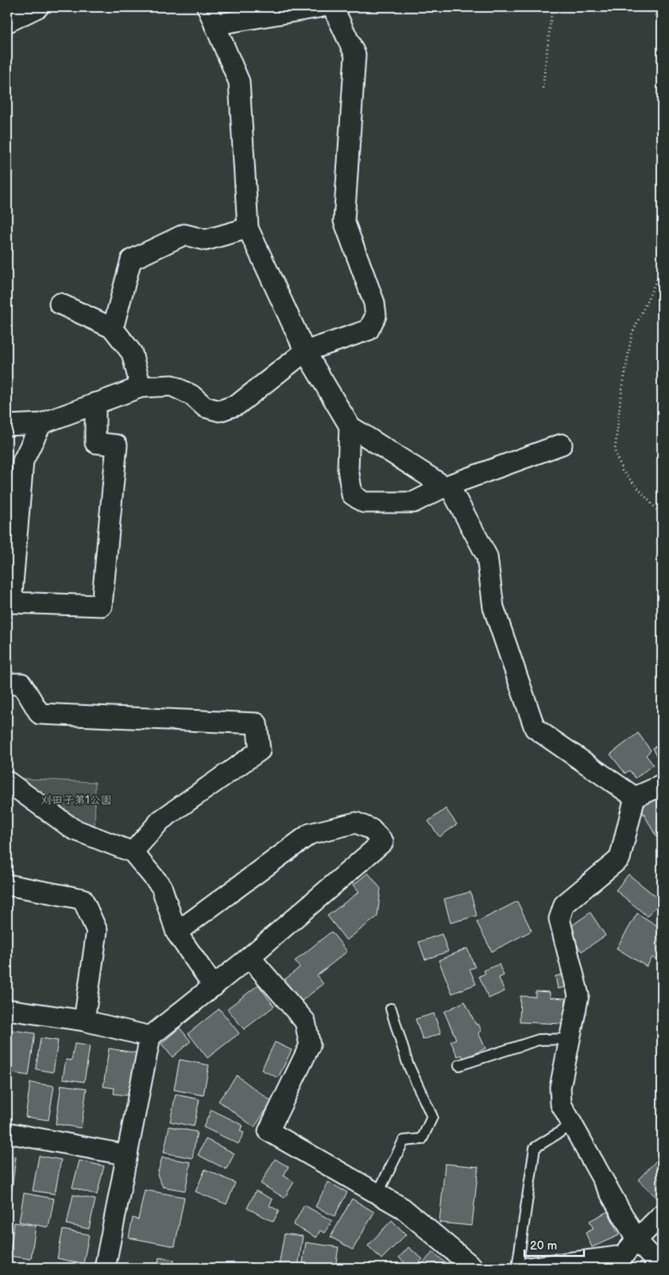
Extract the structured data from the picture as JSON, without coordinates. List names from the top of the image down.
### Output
{
  "parks": ["刈田子第1公園"],
  "scale_bar": "20 m"
}
